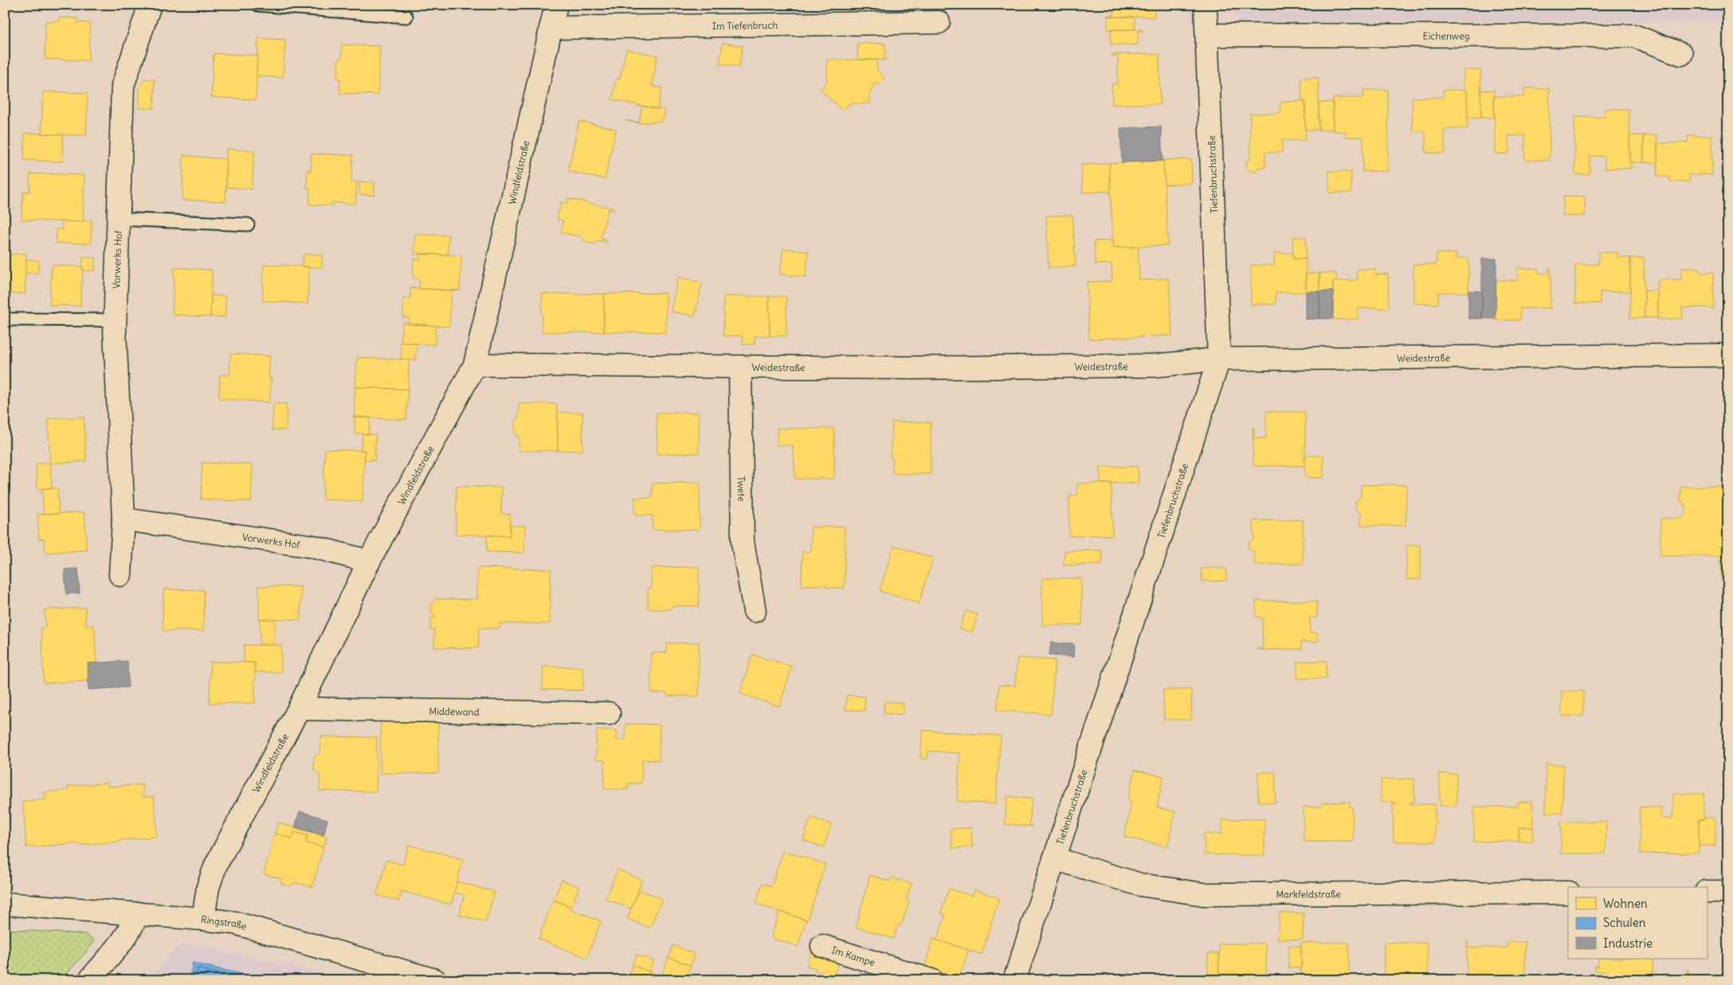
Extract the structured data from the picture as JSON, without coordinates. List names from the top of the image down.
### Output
{
  "streets": {
    "street": [
      "Im Tiefenbruch",
      "Eichenweg",
      "Windfeldstraße",
      "Tiefenbruchstraße",
      "Vorwerks Hof",
      "Weidestraße",
      "Twete",
      "Middewand",
      "Markfeldstraße",
      "Ringstraße",
      "Im Kampe"
    ]
  },
  "crossings": [
    ["Im Tiefenbruch", "Windfeldstraße"],
    ["Eichenweg", "Tiefenbruchstraße"],
    ["Windfeldstraße", "Vorwerks Hof"],
    ["Windfeldstraße", "Weidestraße"],
    ["Windfeldstraße", "Middewand"],
    ["Windfeldstraße", "Ringstraße"],
    ["Tiefenbruchstraße", "Weidestraße"],
    ["Tiefenbruchstraße", "Markfeldstraße"],
    ["Weidestraße", "Twete"]
  ],
  "legend": ["Wohnen", "Schulen", "Industrie"]
}
